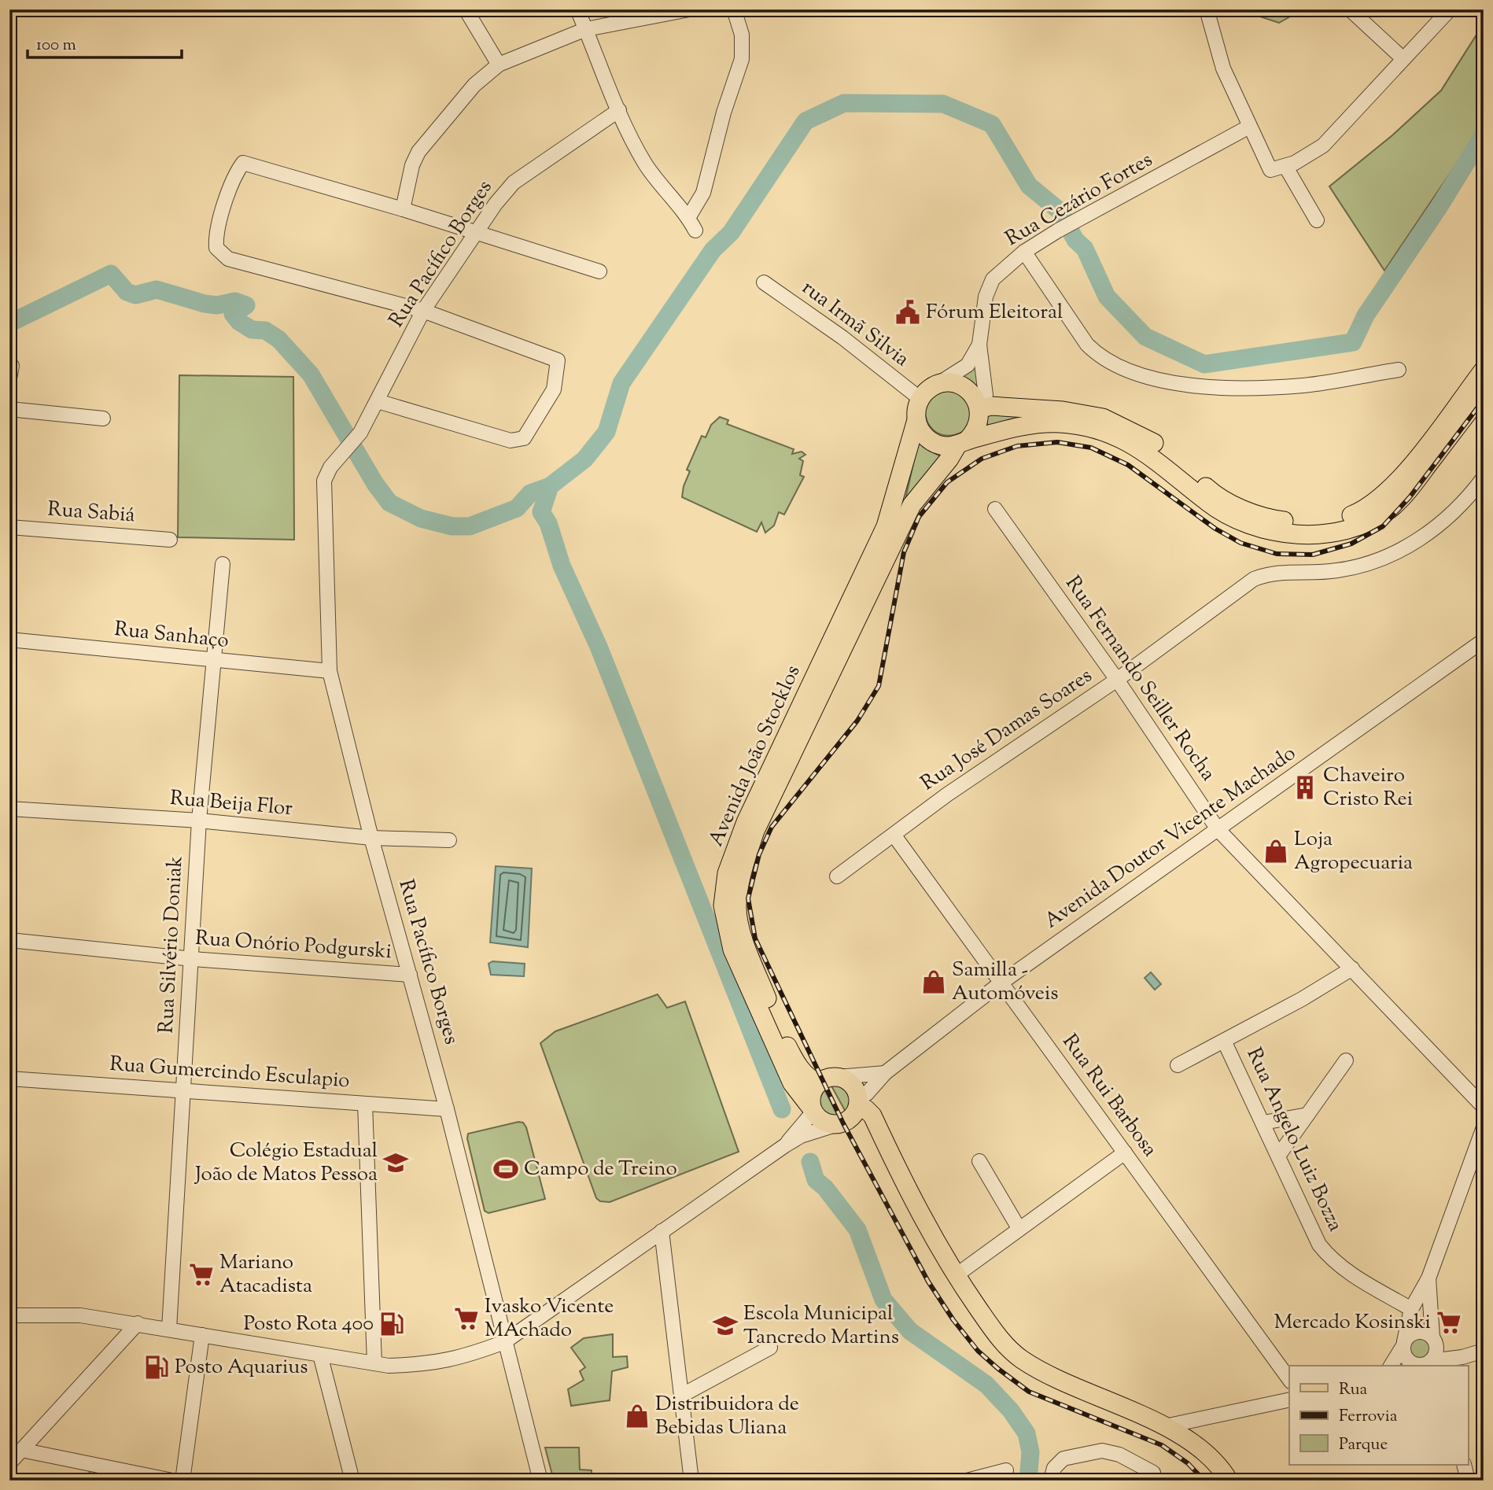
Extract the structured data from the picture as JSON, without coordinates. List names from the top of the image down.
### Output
{
  "streets": {
    "main road": ["Avenida João Stocklos"],
    "street": [
      "Rua Cezário Fortes",
      "Rua Pacífico Borges",
      "rua Irmã Silvia",
      "Rua Sabiá",
      "Rua Sanhaço",
      "Rua Fernando Seiller Rocha",
      "Rua José Damas Soares",
      "Rua Beija Flor",
      "Avenida Doutor Vicente Machado",
      "Rua Silvério Doniak",
      "Rua Onório Podgurski",
      "Rua Gumercindo Esculapio",
      "Rua Rui Barbosa",
      "Rua Angelo Luiz Bozza"
    ]
  },
  "crossings": [
    ["Rua Cezário Fortes", "rua Irmã Silvia"],
    ["Rua Cezário Fortes", "Avenida João Stocklos"],
    ["Rua Pacífico Borges", "Rua Sanhaço"],
    ["Rua Pacífico Borges", "Rua Beija Flor"],
    ["Rua Pacífico Borges", "Rua Onório Podgurski"],
    ["Rua Pacífico Borges", "Rua Gumercindo Esculapio"],
    ["rua Irmã Silvia", "Avenida João Stocklos"],
    ["Rua Sanhaço", "Rua Silvério Doniak"],
    ["Rua Fernando Seiller Rocha", "Rua José Damas Soares"],
    ["Rua Fernando Seiller Rocha", "Avenida Doutor Vicente Machado"],
    ["Rua José Damas Soares", "Rua Rui Barbosa"],
    ["Avenida João Stocklos", "Avenida Doutor Vicente Machado"],
    ["Rua Beija Flor", "Rua Silvério Doniak"],
    ["Avenida Doutor Vicente Machado", "Rua Rui Barbosa"],
    ["Rua Silvério Doniak", "Rua Onório Podgurski"],
    ["Rua Silvério Doniak", "Rua Gumercindo Esculapio"]
  ],
  "places": {
    "public building": ["Fórum Eleitoral"],
    "building": ["Chaveiro Cristo Rei"],
    "shop": ["Loja Agropecuaria", "Samilla - Automóveis", "Distribuidora de Bebidas Uliana"],
    "school or university": ["Colégio Estadual João de Matos Pessoa", "Escola Municipal Tancredo Martins"],
    "sports": ["Campo de Treino"],
    "supermarket": ["Mariano Atacadista", "Ivasko Vicente MAchado", "Mercado Kosinski"],
    "fuel station": ["Posto Rota 400", "Posto Aquarius"]
  },
  "legend": ["Rua", "Ferrovia", "Parque"],
  "scale_bar": "100 m"
}
